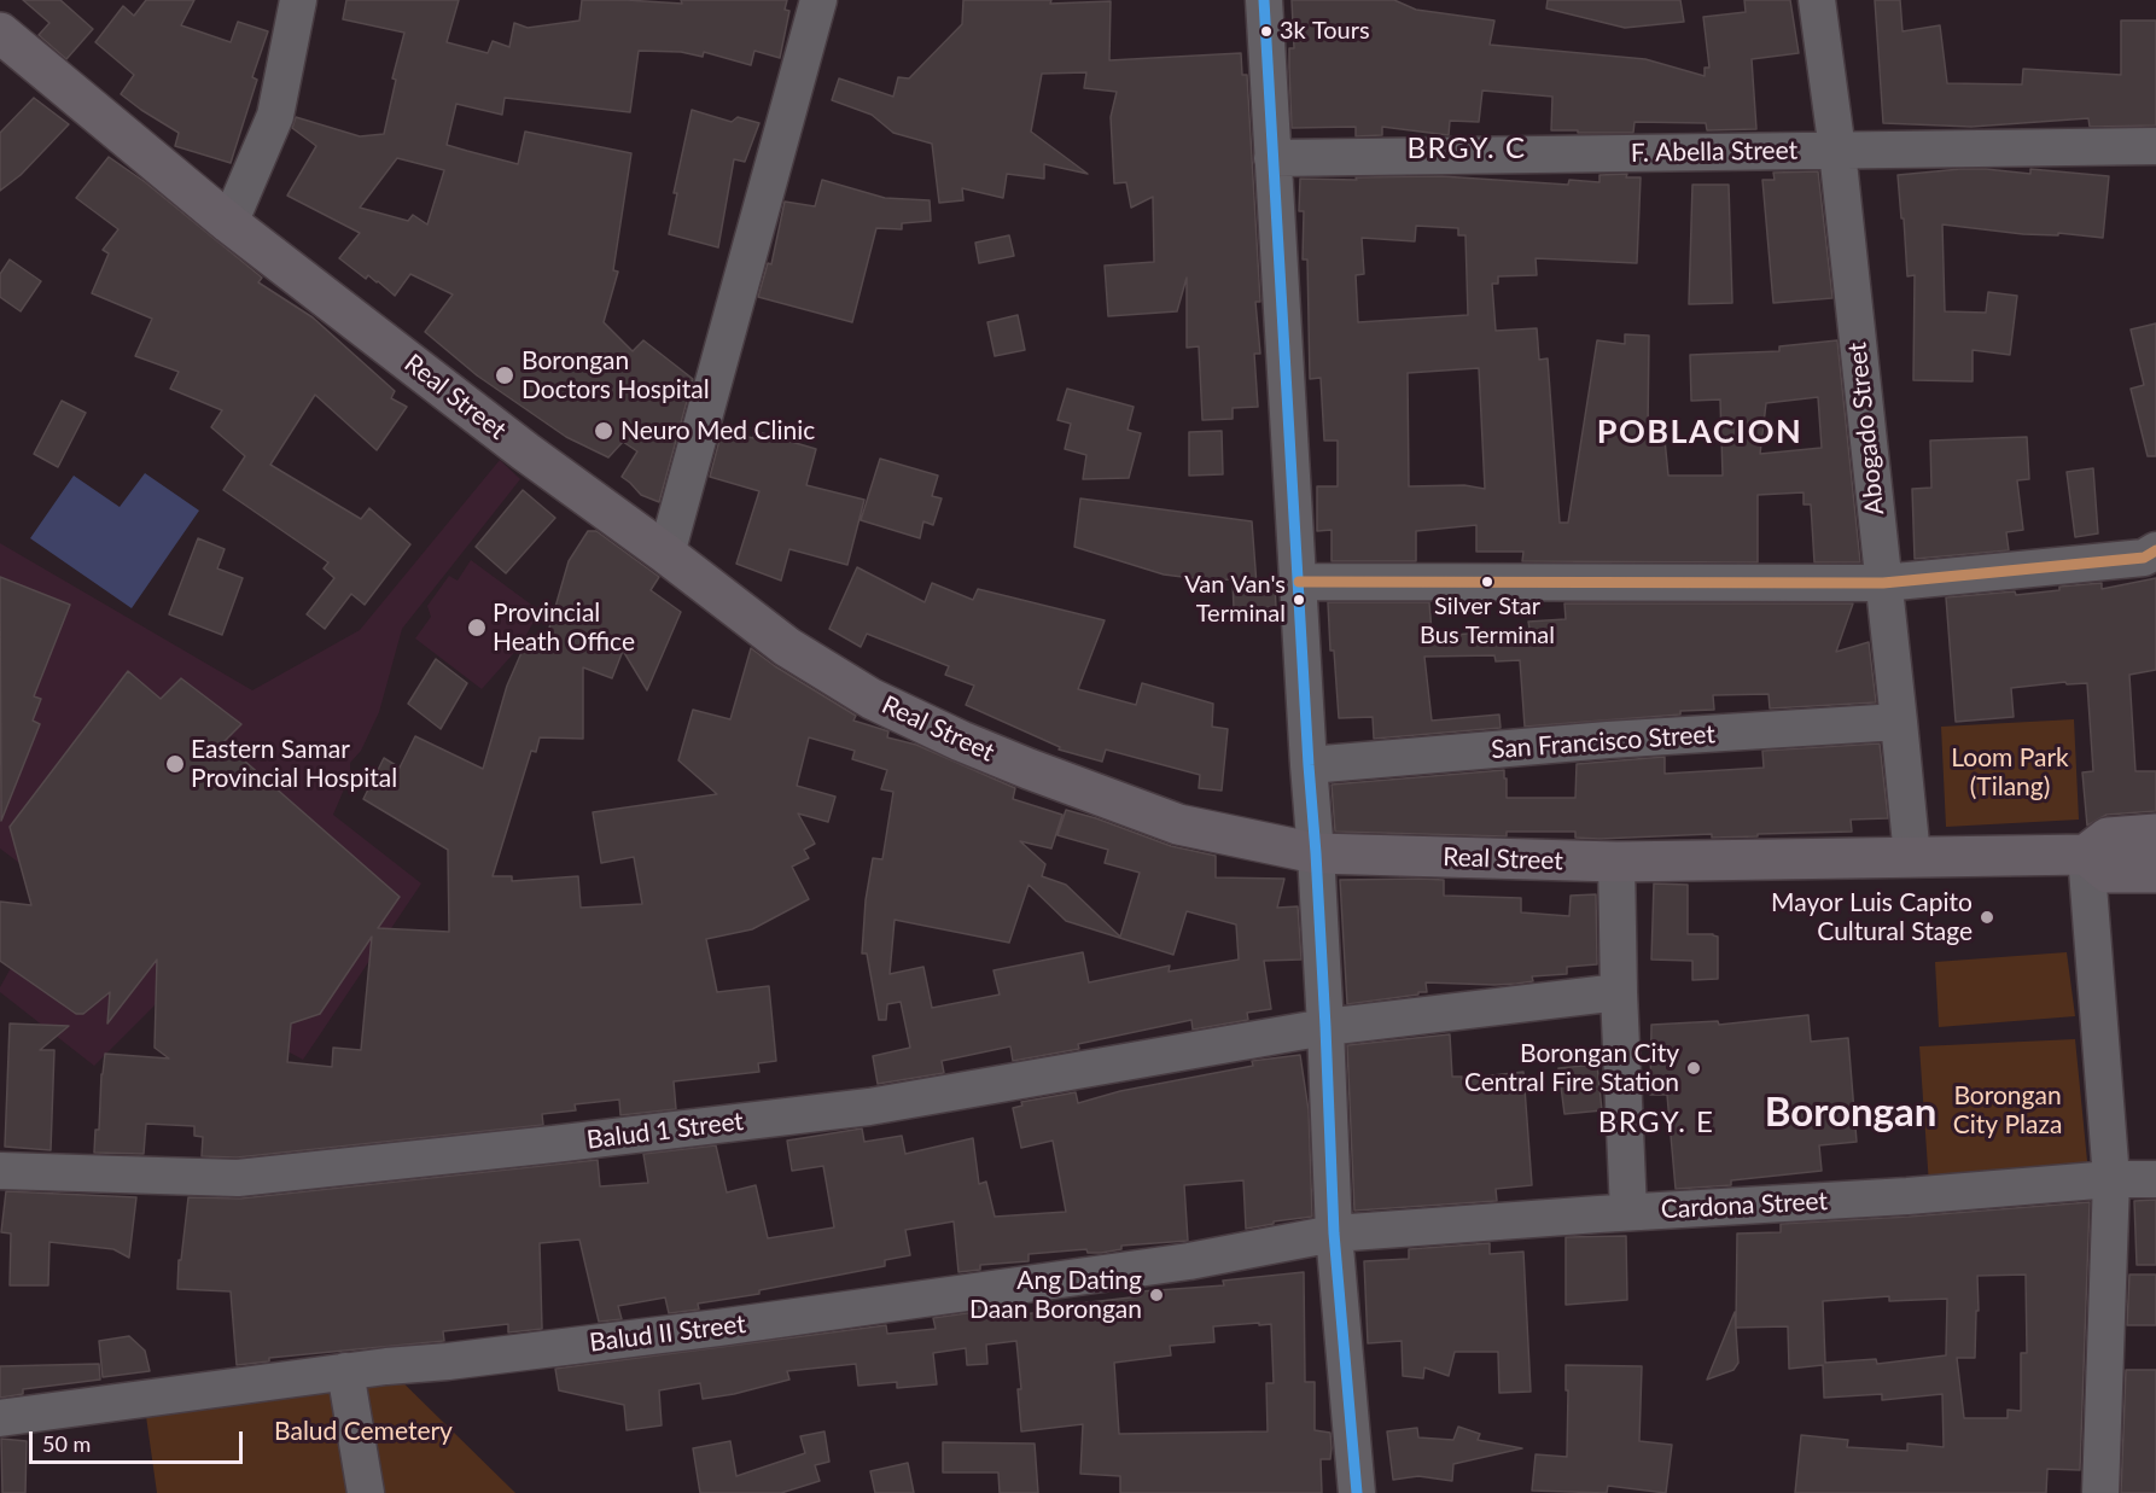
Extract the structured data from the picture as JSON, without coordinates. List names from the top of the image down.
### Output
{
  "streets": {
    "main road": ["Real Street"],
    "street": [
      "F. Abella Street",
      "Abogado Street",
      "San Francisco Street",
      "Balud 1 Street",
      "Cardona Street",
      "Balud II Street"
    ]
  },
  "crossings": [
    ["F. Abella Street", "Abogado Street"],
    ["Real Street", "Abogado Street"],
    ["Abogado Street", "San Francisco Street"],
    ["Cardona Street", "Balud II Street"]
  ],
  "districts": [
    "BRGY. C",
    "POBLACION",
    "Borongan",
    "BRGY. E"
  ],
  "parks": ["Loom Park (Tilang)", "Borongan City Plaza", "Balud Cemetery"],
  "places": [
    "3k Tours",
    "Borongan Doctors Hospital",
    "Neuro Med Clinic",
    "Silver Star Bus Terminal",
    "Van Van's Terminal",
    "Provincial Heath Office",
    "Eastern Samar Provincial Hospital",
    "Mayor Luis Capito Cultural Stage",
    "Borongan City Central Fire Station",
    "Ang Dating Daan Borongan"
  ],
  "scale_bar": "50 m"
}
